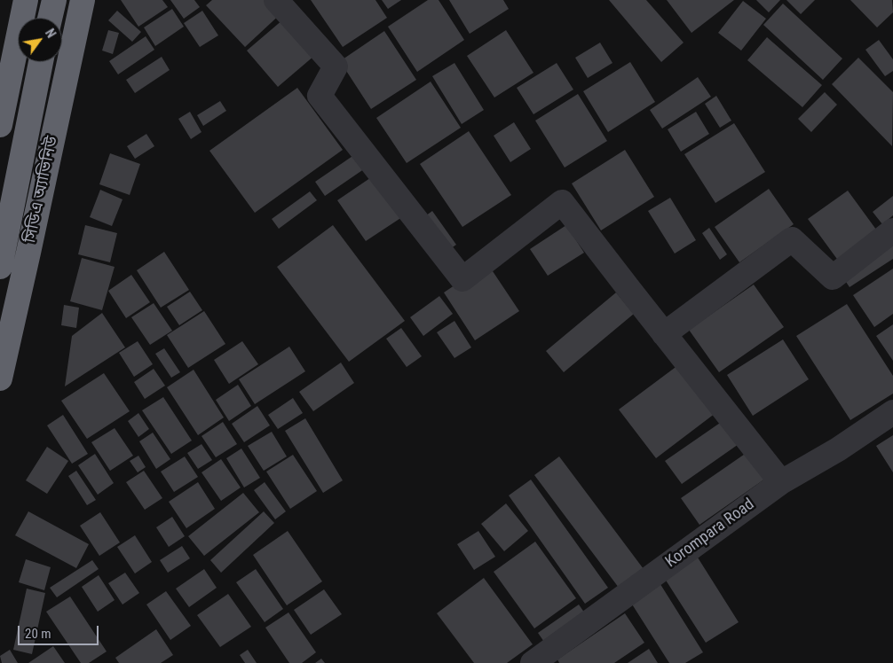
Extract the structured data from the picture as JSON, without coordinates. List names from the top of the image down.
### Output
{
  "streets": {
    "highway": ["সিডিএ অ্যাভিনিউ"],
    "street": ["Korompara Road"]
  },
  "scale_bar": "20 m",
  "north": "top right"
}
